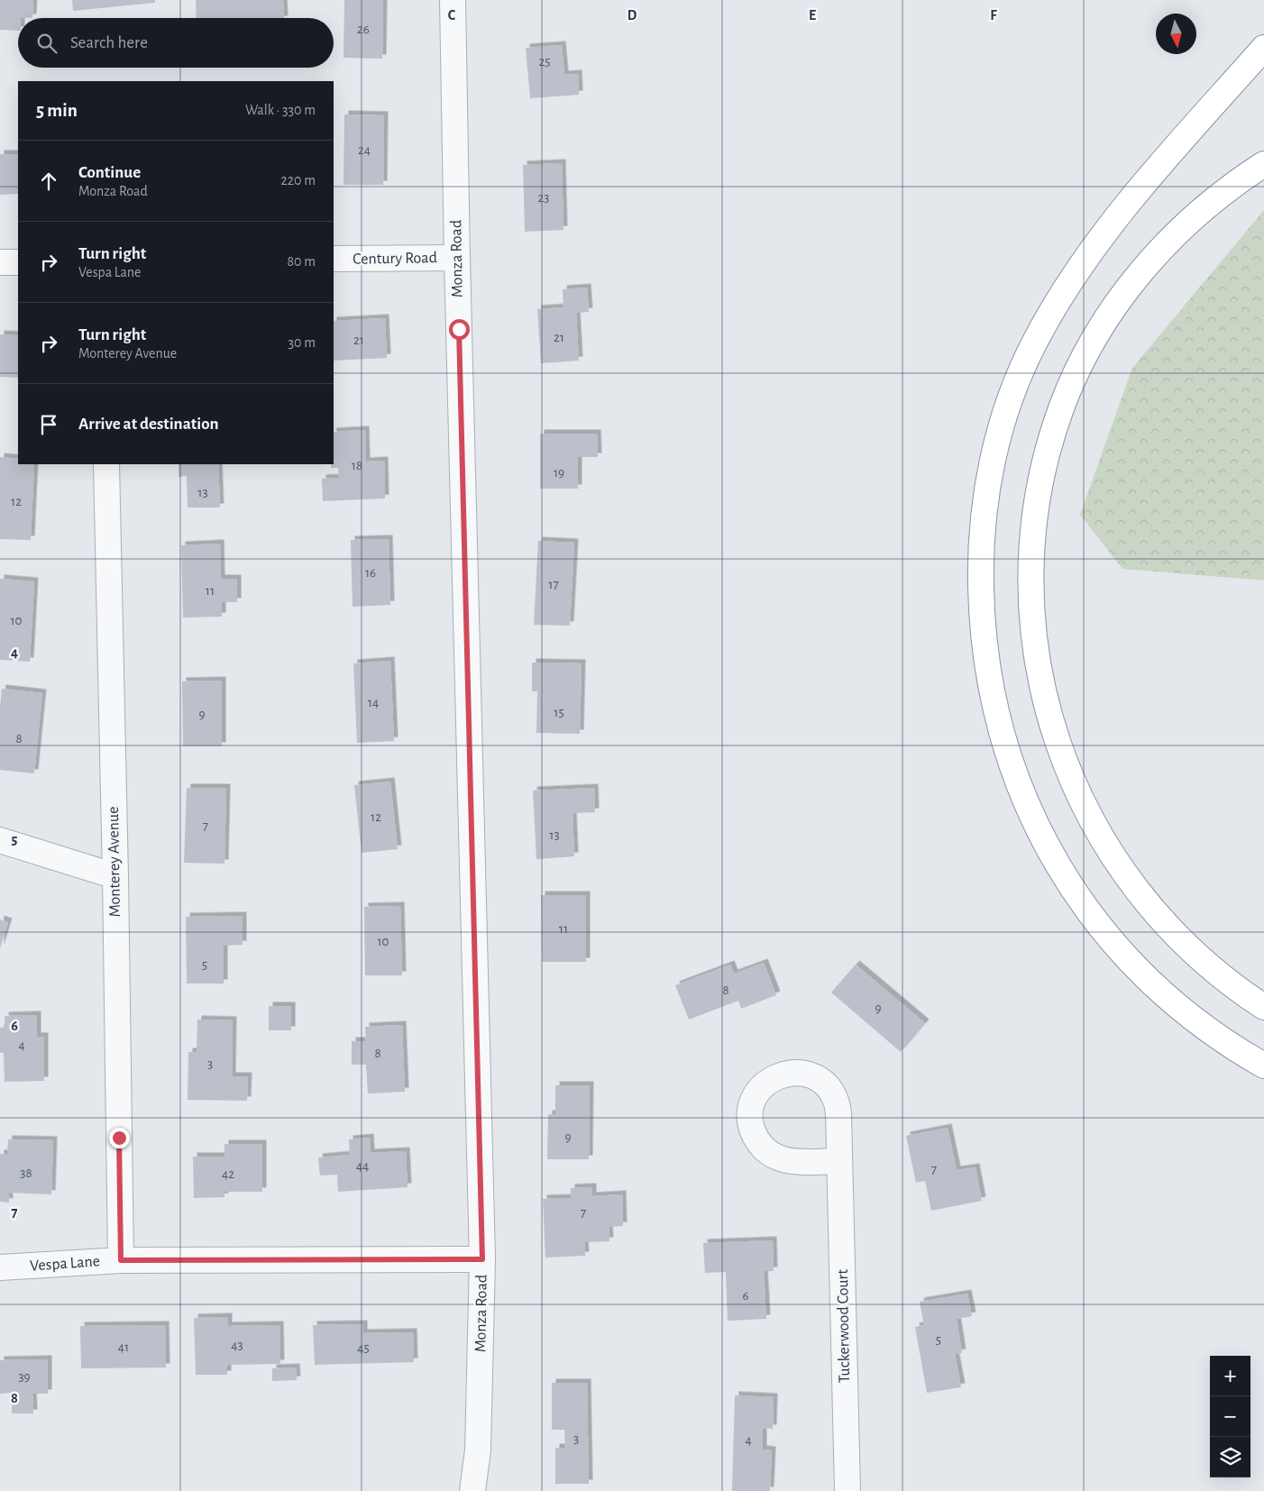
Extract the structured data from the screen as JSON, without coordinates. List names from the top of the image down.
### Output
{
  "streets": {
    "street": [
      "Century Road",
      "Monza Road",
      "Monterey Avenue",
      "Vespa Lane",
      "Tuckerwood Court"
    ]
  },
  "crossings": [
    ["Century Road", "Monza Road"],
    ["Monza Road", "Vespa Lane"],
    ["Monterey Avenue", "Vespa Lane"]
  ],
  "house_numbers": [
    "26",
    "25",
    "24",
    "23",
    "21",
    "21",
    "18",
    "19",
    "13",
    "12",
    "16",
    "17",
    "11",
    "10",
    "14",
    "15",
    "9",
    "8",
    "12",
    "7",
    "13",
    "11",
    "10",
    "5",
    "8",
    "9",
    "4",
    "8",
    "3",
    "9",
    "44",
    "7",
    "38",
    "42",
    "7",
    "6",
    "5",
    "43",
    "41",
    "45",
    "39",
    "3",
    "4"
  ],
  "north": "bottom",
  "page": {
    "search": "Search here",
    "heading": ["5 min", "Walk · 330 m"],
    "list": [
      ["Continue", "Monza Road", "220 m"],
      ["Turn right", "Vespa Lane", "80 m"],
      ["Turn right", "Monterey Avenue", "30 m"],
      "Arrive at destination"
    ],
    "map_buttons": ["+", "−"]
  },
  "grid": {
    "columns": [
      "C",
      "D",
      "E",
      "F"
    ],
    "rows": [
      "4",
      "5",
      "6",
      "7",
      "8"
    ]
  }
}
